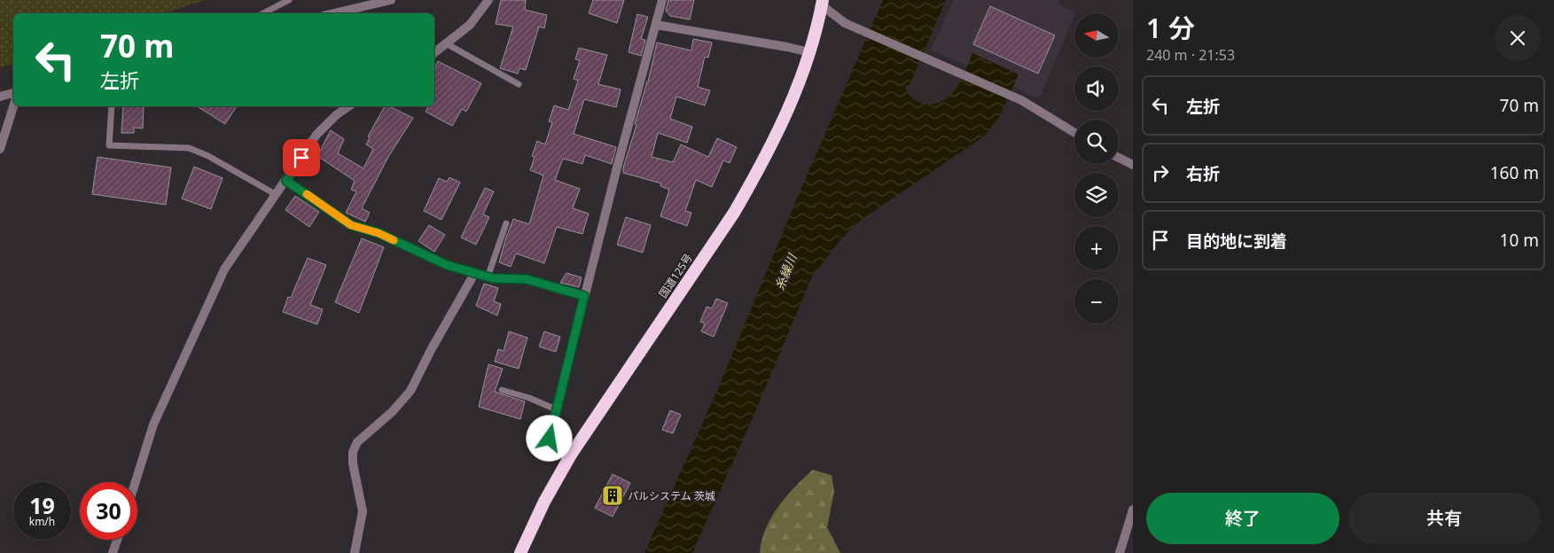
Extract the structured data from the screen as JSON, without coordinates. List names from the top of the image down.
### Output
{
  "streets": {
    "highway": ["国道125号"]
  },
  "water": ["糸繰川"],
  "places": {
    "building": ["パルシステム 茨城"]
  },
  "north": "left",
  "page": {
    "heading": ["1 分", "240 m · 21:53"],
    "map_buttons": ["+", "−"],
    "turn": ["70 m", "左折"],
    "list": [
      {
        "name": "左折",
        "value": "70 m"
      },
      {
        "name": "右折",
        "value": "160 m"
      },
      {
        "name": "目的地に到着",
        "value": "10 m"
      }
    ],
    "speed": "19 km/h",
    "limit": "30",
    "buttons": ["終了", "共有"]
  }
}
